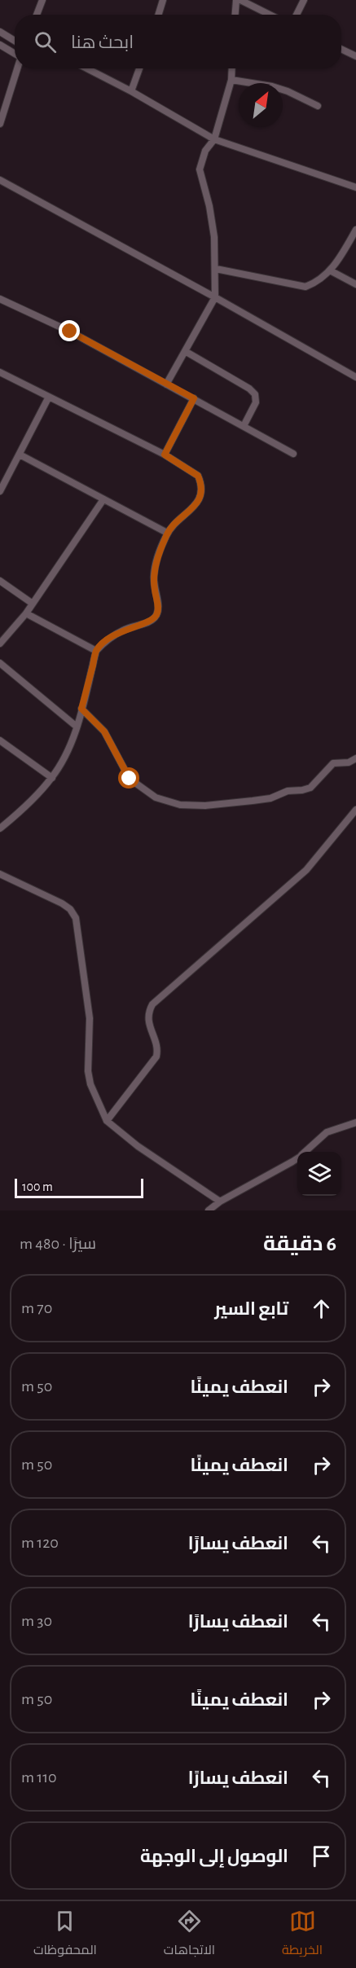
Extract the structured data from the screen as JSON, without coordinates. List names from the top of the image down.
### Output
{
  "scale_bar": "100 m",
  "north": "top right",
  "page": {
    "search": "ابحث هنا",
    "scale": "100 m",
    "heading": ["6 دقيقة", "سيرًا · 480 m"],
    "list": [
      ["تابع السير", "70 m"],
      ["انعطف يمينًا", "50 m"],
      ["انعطف يمينًا", "50 m"],
      ["انعطف يسارًا", "120 m"],
      ["انعطف يسارًا", "30 m"],
      ["انعطف يمينًا", "50 m"],
      ["انعطف يسارًا", "110 m"],
      "الوصول إلى الوجهة"
    ],
    "nav": ["الخريطة", "الاتجاهات", "المحفوظات"]
  }
}
